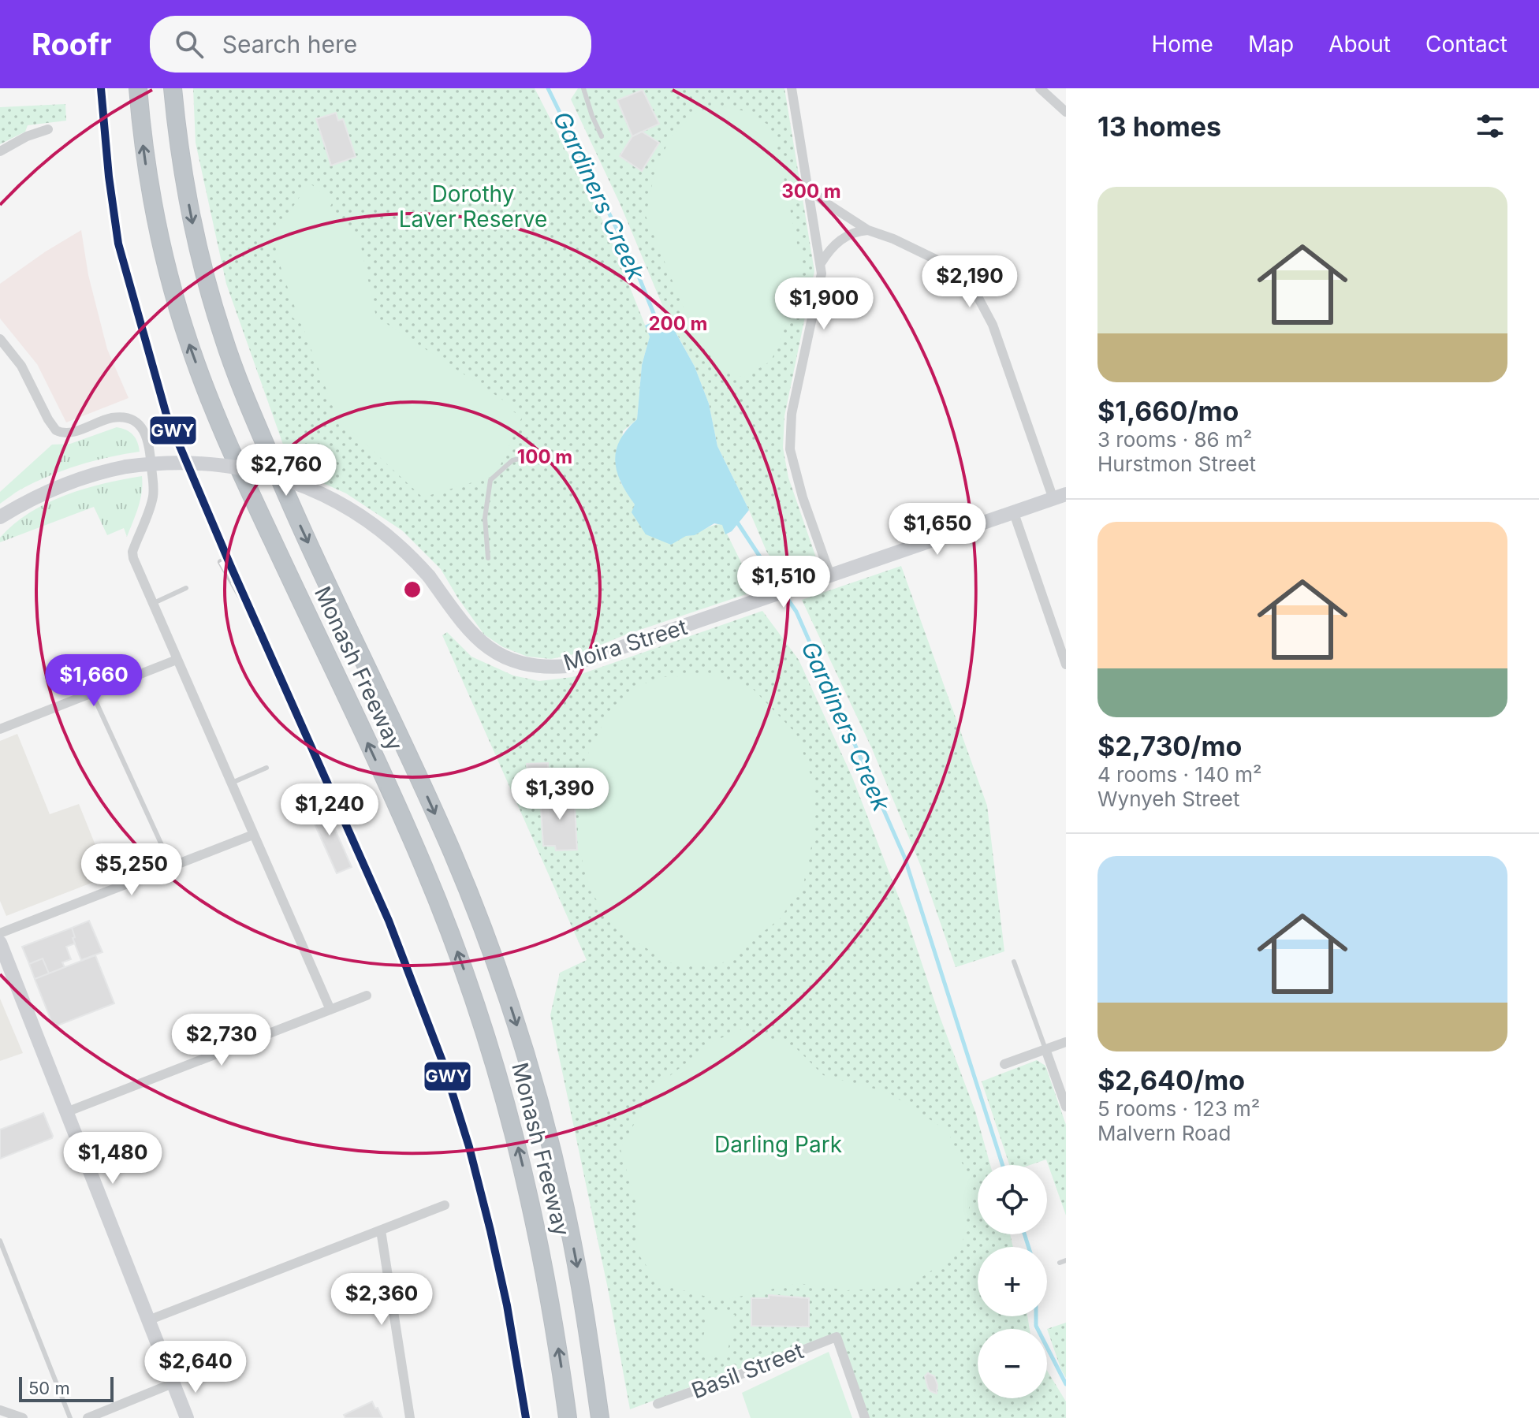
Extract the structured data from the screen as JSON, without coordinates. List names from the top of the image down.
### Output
{
  "streets": {
    "highway": ["Monash Freeway"],
    "main road": ["Moira Street"],
    "street": ["Basil Street"]
  },
  "water": ["Gardiners Creek"],
  "parks": ["Dorothy Laver Reserve", "Darling Park"],
  "lines": ["transit line GWY"],
  "scale_bar": "50 m",
  "page": {
    "header": "Roofr",
    "search": "Search here",
    "nav": [
      "Home",
      "Map",
      "About",
      "Contact"
    ],
    "heading": "13 homes",
    "list": [
      {
        "name": "$1,660/mo",
        "note": "3 rooms · 86 m² · Hurstmon Street"
      },
      {
        "name": "$2,730/mo",
        "note": "4 rooms · 140 m² · Wynyeh Street"
      },
      {
        "name": "$2,640/mo",
        "note": "5 rooms · 123 m² · Malvern Road"
      }
    ],
    "price": [
      "$2,190",
      "$1,900",
      "$2,760",
      "$1,650",
      "$1,510",
      "$1,660",
      "$1,390",
      "$1,240",
      "$5,250",
      "$2,730",
      "$1,480",
      "$2,360",
      "$2,640"
    ],
    "map_buttons": ["+", "−"],
    "scale": "50 m"
  },
  "rings": ["300 m", "200 m", "100 m"]
}
